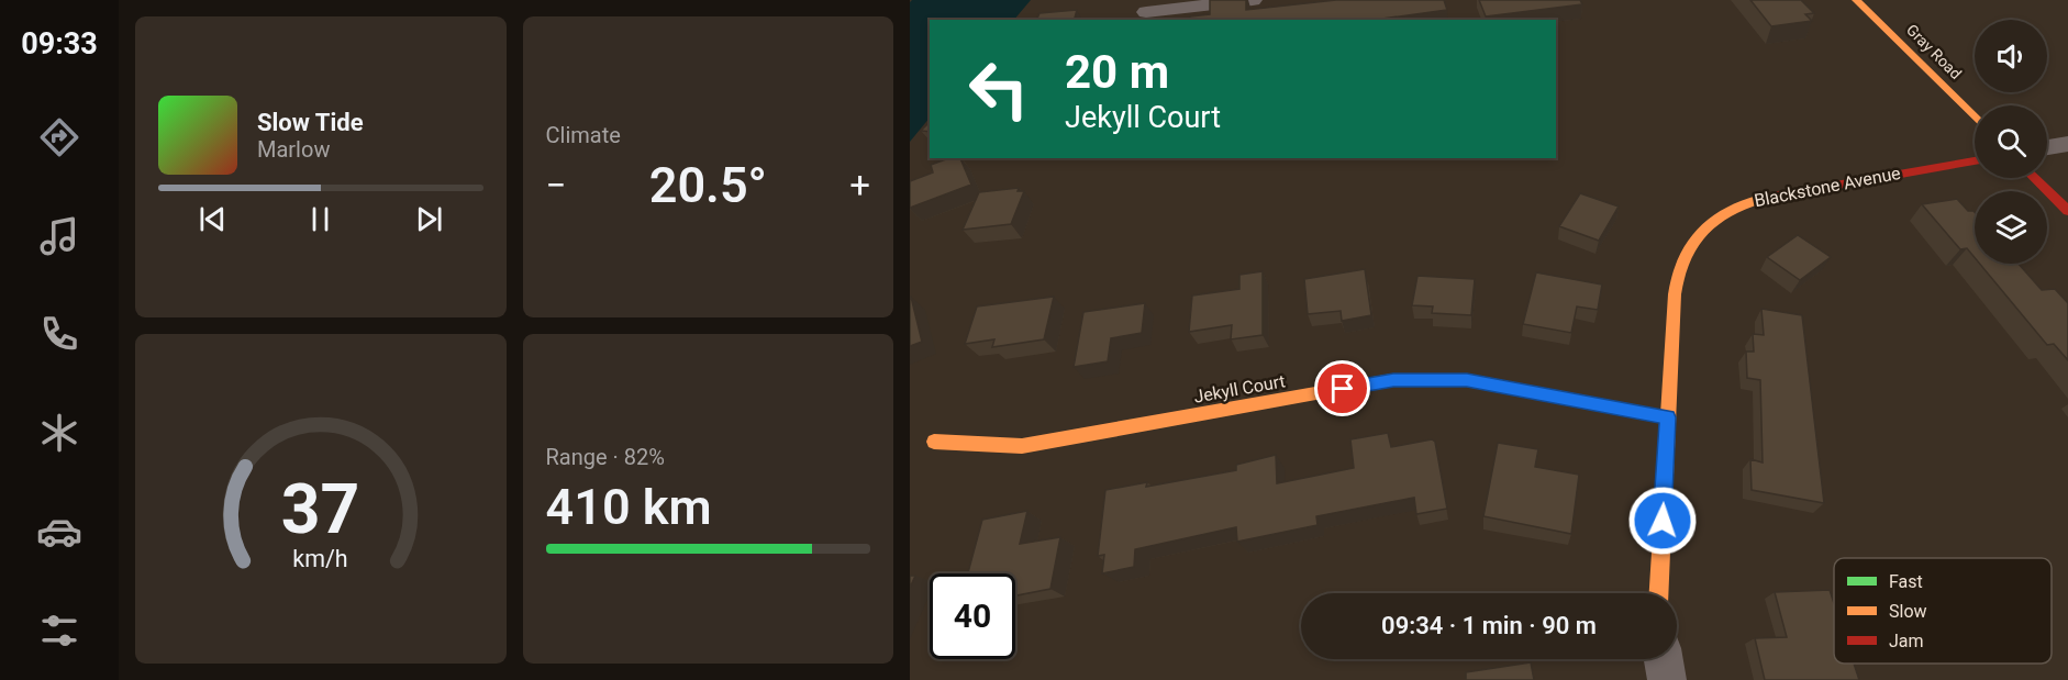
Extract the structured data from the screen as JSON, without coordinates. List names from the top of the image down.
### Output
{
  "streets": {
    "street": ["Gray Road", "Blackstone Avenue", "Jekyll Court"]
  },
  "crossings": [
    ["Blackstone Avenue", "Jekyll Court"]
  ],
  "legend": ["Fast", "Slow", "Jam"],
  "page": {
    "tabs": "09:33",
    "tile": [
      "Climate",
      ["Range · 82%", "410 km"]
    ],
    "turn": ["20 m", "Jekyll Court"],
    "song": ["Slow Tide", "Marlow"],
    "heat": ["−", "20.5°", "+"],
    "limit": "40",
    "trip": "09:34 · 1 min · 90 m",
    "gauge": ["37", "km/h"]
  }
}
